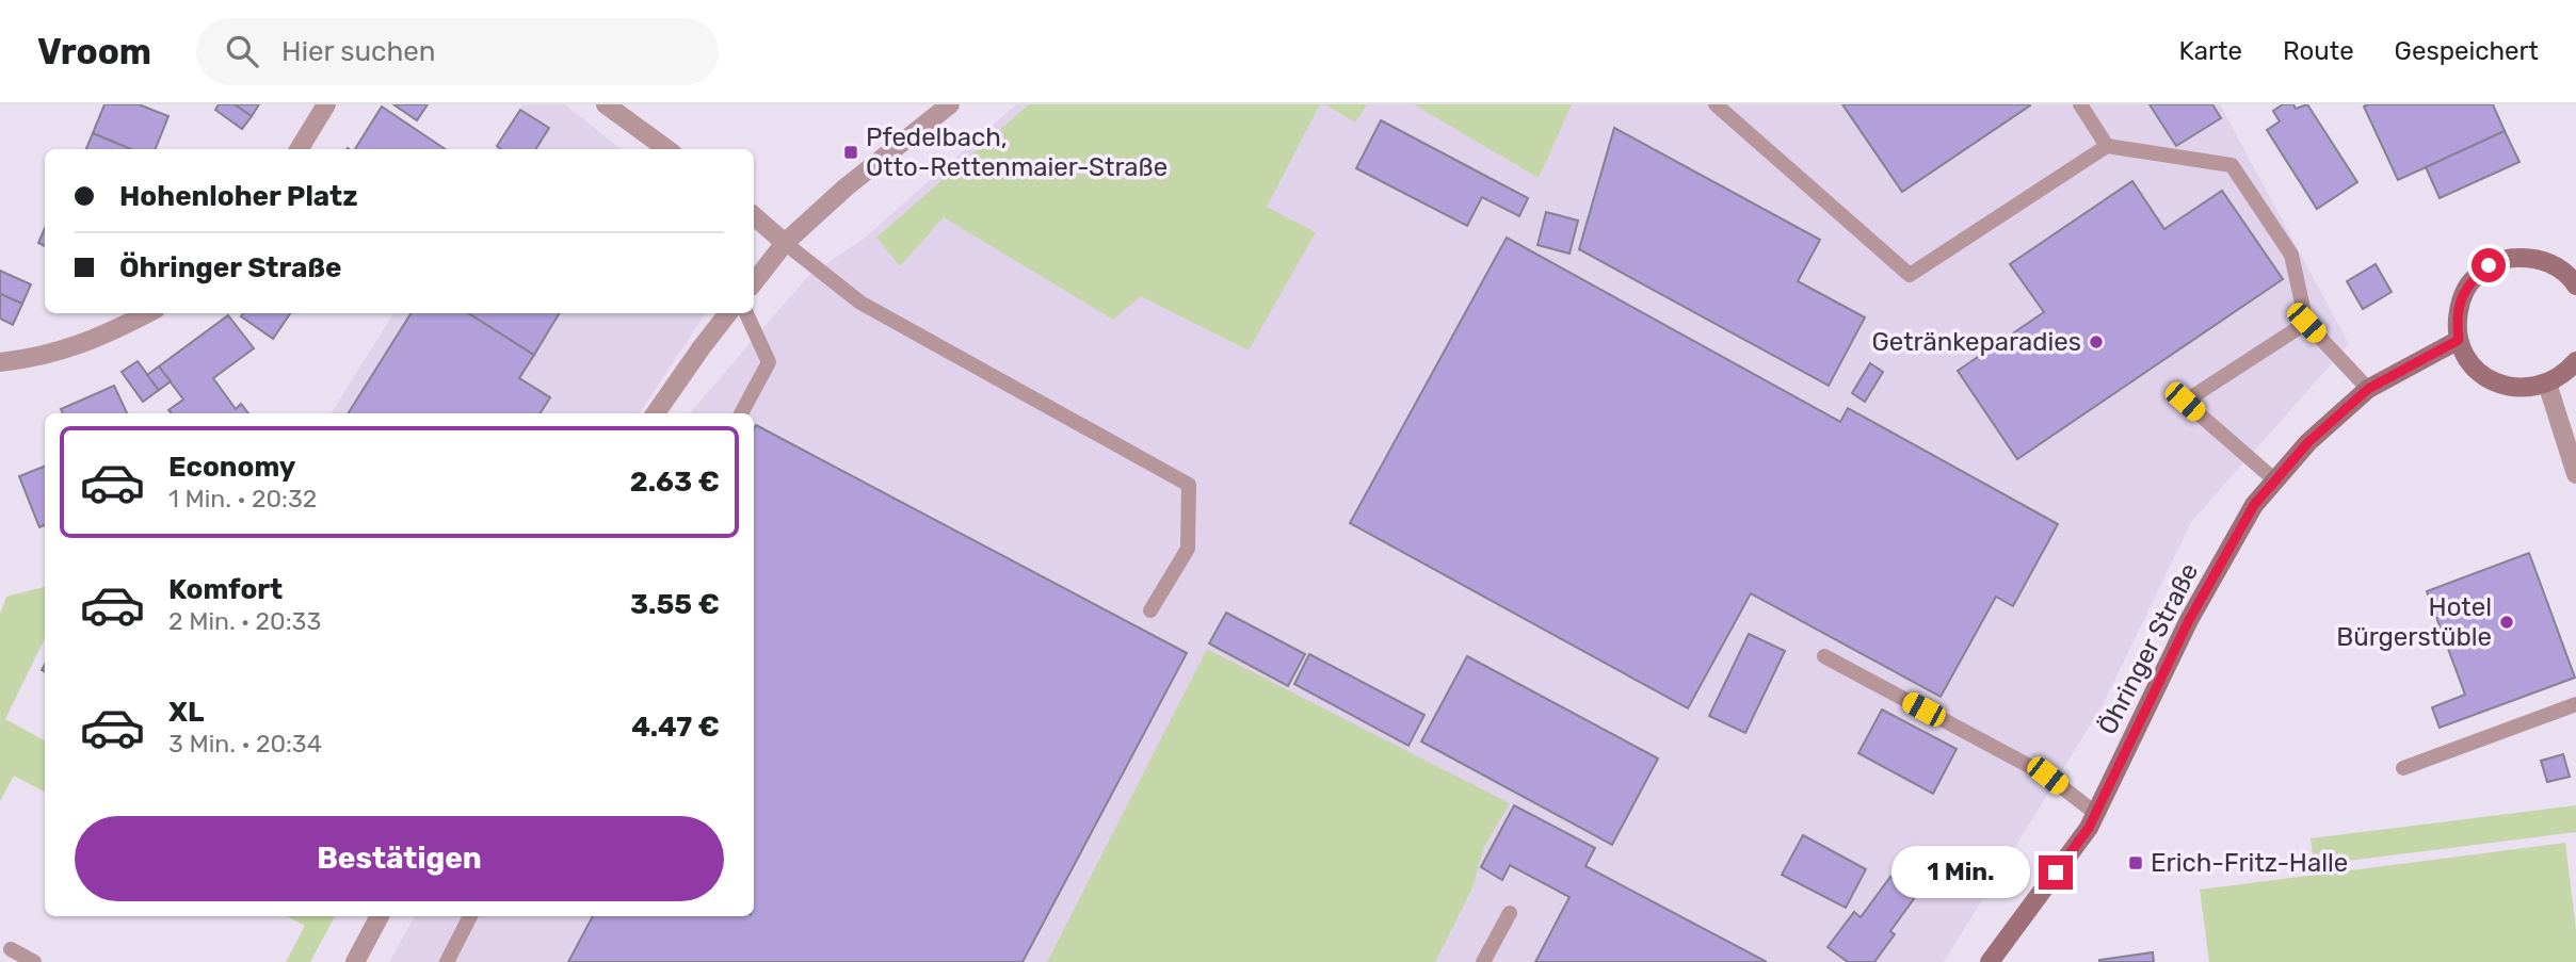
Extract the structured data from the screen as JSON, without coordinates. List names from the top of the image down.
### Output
{
  "streets": {
    "main road": ["Öhringer Straße"]
  },
  "places": {
    "transit": ["Pfedelbach, Otto-Rettenmaier-Straße", "Erich-Fritz-Halle"],
    "other": ["Getränkeparadies", "Hotel Bürgerstüble"]
  },
  "page": {
    "header": "Vroom",
    "search": "Hier suchen",
    "nav": ["Karte", "Route", "Gespeichert"],
    "banner": ["Hohenloher Platz", "Öhringer Straße"],
    "list": [
      {
        "name": "Economy",
        "note": "1 Min. · 20:32",
        "value": "2.63 €"
      },
      {
        "name": "Komfort",
        "note": "2 Min. · 20:33",
        "value": "3.55 €"
      },
      {
        "name": "XL",
        "note": "3 Min. · 20:34",
        "value": "4.47 €"
      }
    ],
    "buttons": "Bestätigen",
    "bubble": "1 Min."
  }
}
